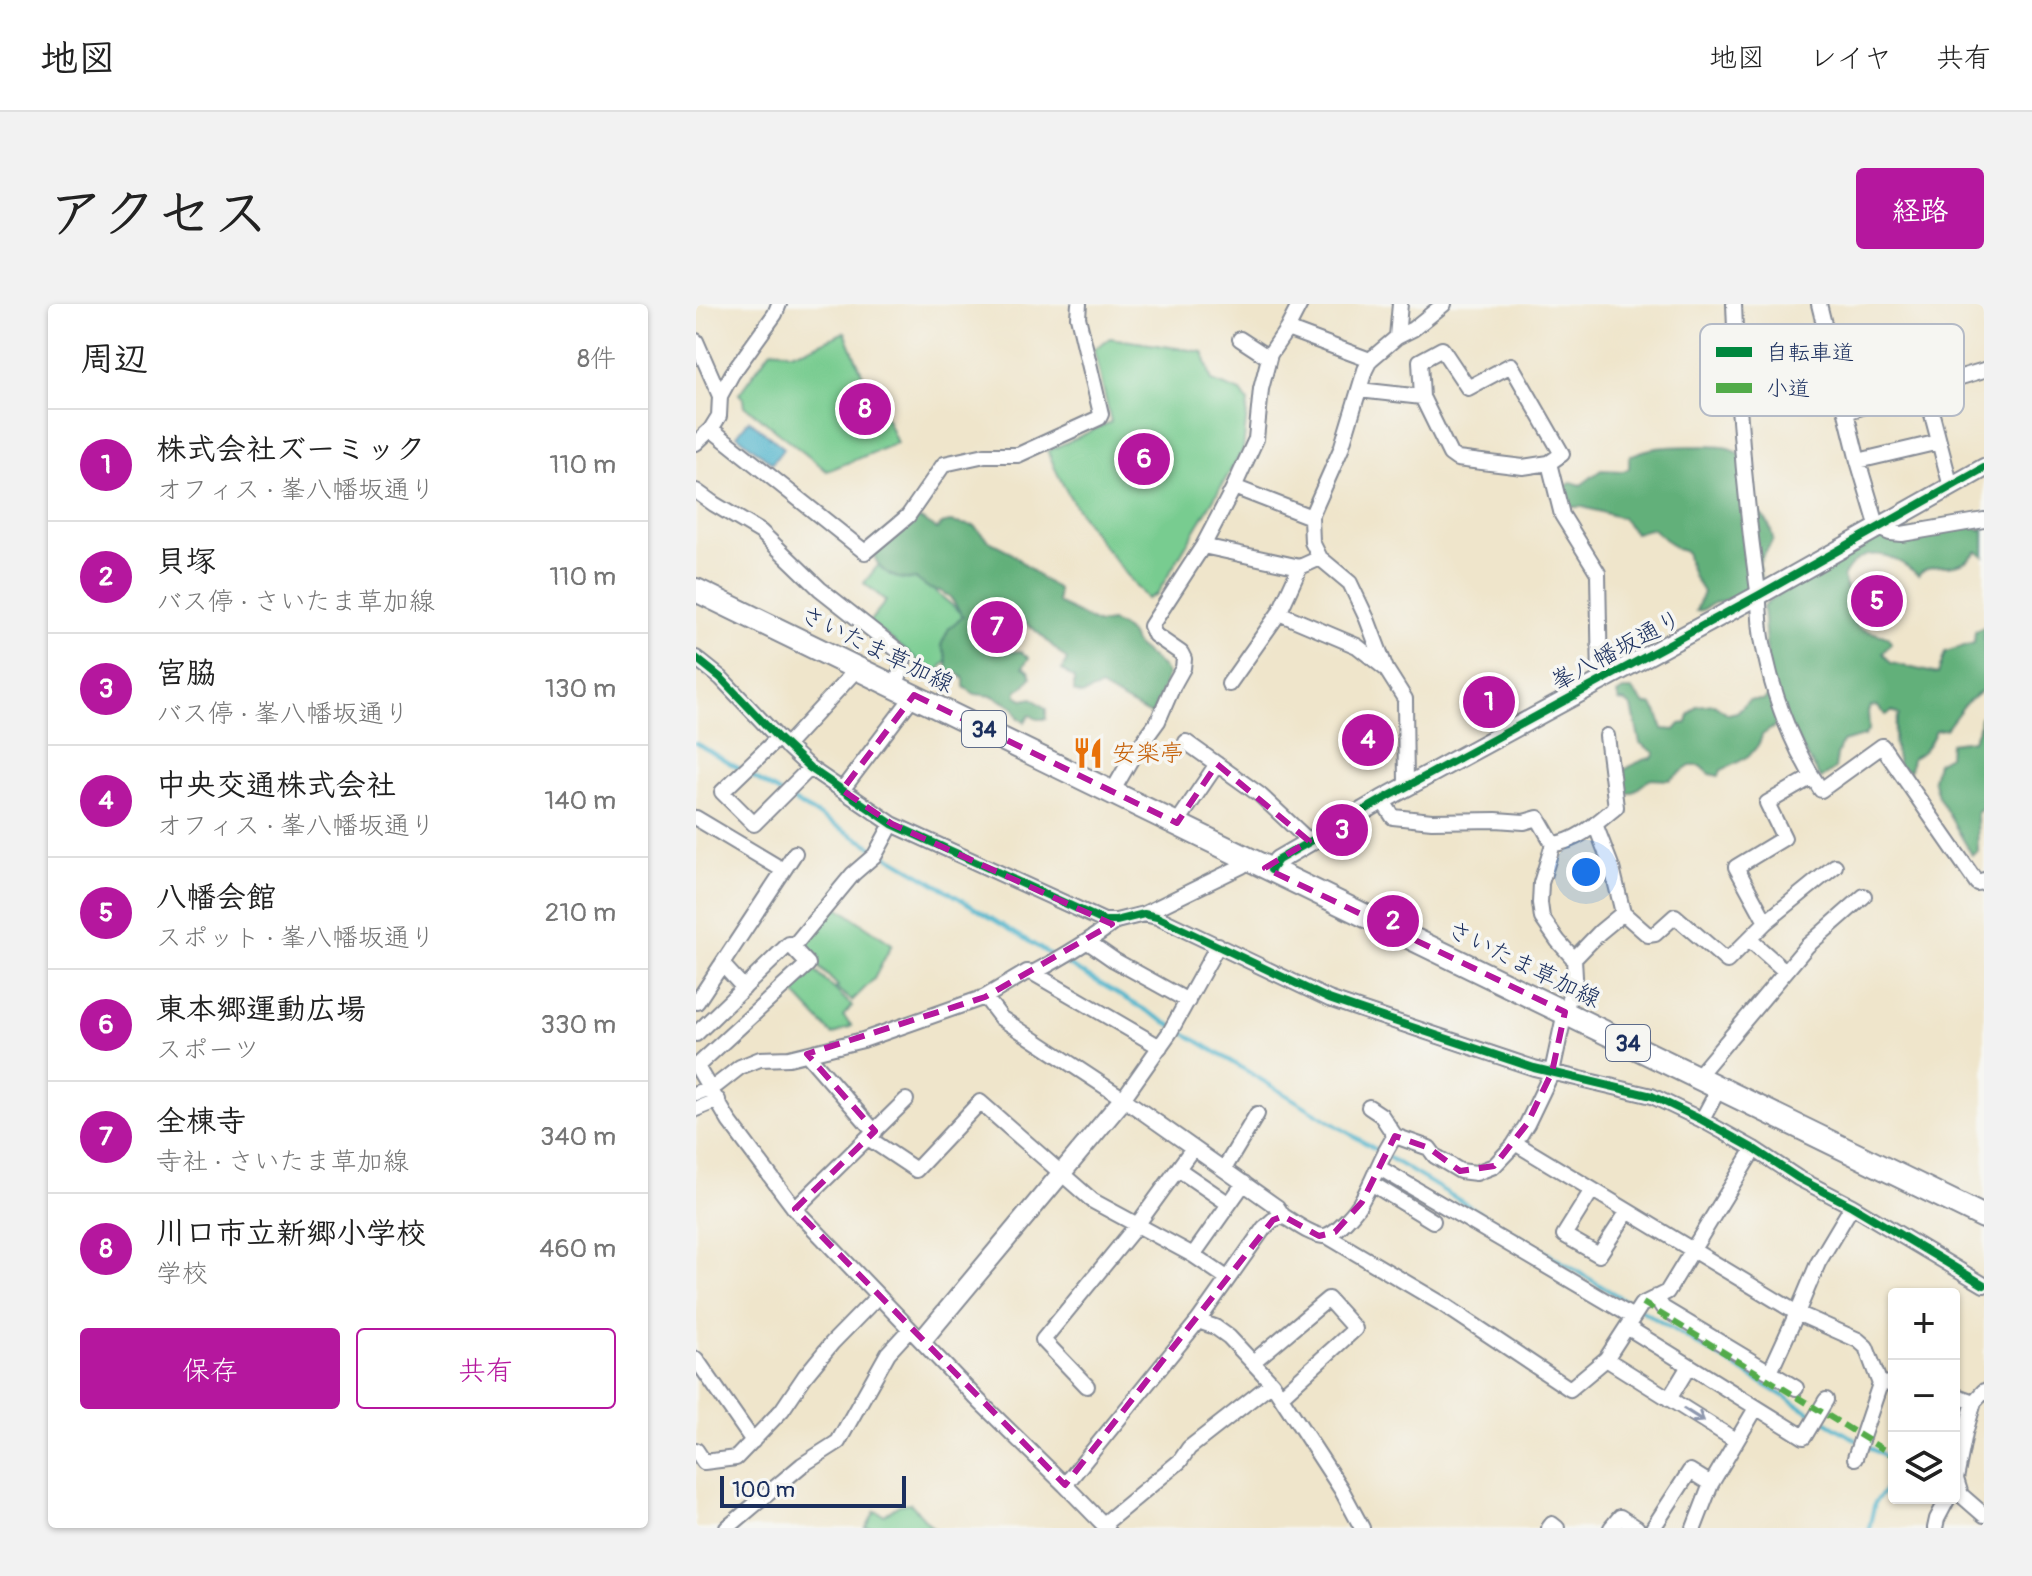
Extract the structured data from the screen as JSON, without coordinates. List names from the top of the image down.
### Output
{
  "streets": {
    "main road": ["さいたま草加線", "34"],
    "street": ["峯八幡坂通り"]
  },
  "crossings": [
    ["さいたま草加線", "峯八幡坂通り"]
  ],
  "places": {
    "restaurant": ["安楽亭"]
  },
  "legend": ["自転車道", "小道"],
  "scale_bar": "100 m",
  "page": {
    "header": "地図",
    "nav": ["地図", "レイヤ", "共有"],
    "title": "アクセス",
    "buttons": [
      "経路",
      ["保存", "共有"]
    ],
    "heading": ["周辺", "8件"],
    "pins": [
      "8",
      "6",
      "5",
      "7",
      "1",
      "4",
      "3",
      "2"
    ],
    "list": [
      {
        "mark": "1",
        "name": "株式会社ズーミック",
        "note": "オフィス · 峯八幡坂通り",
        "value": "110 m"
      },
      {
        "mark": "2",
        "name": "貝塚",
        "note": "バス停 · さいたま草加線",
        "value": "110 m"
      },
      {
        "mark": "3",
        "name": "宮脇",
        "note": "バス停 · 峯八幡坂通り",
        "value": "130 m"
      },
      {
        "mark": "4",
        "name": "中央交通株式会社",
        "note": "オフィス · 峯八幡坂通り",
        "value": "140 m"
      },
      {
        "mark": "5",
        "name": "八幡会館",
        "note": "スポット · 峯八幡坂通り",
        "value": "210 m"
      },
      {
        "mark": "6",
        "name": "東本郷運動広場",
        "note": "スポーツ",
        "value": "330 m"
      },
      {
        "mark": "7",
        "name": "全棟寺",
        "note": "寺社 · さいたま草加線",
        "value": "340 m"
      },
      {
        "mark": "8",
        "name": "川口市立新郷小学校",
        "note": "学校",
        "value": "460 m"
      }
    ],
    "map_buttons": ["+", "−"],
    "scale": "100 m"
  }
}
